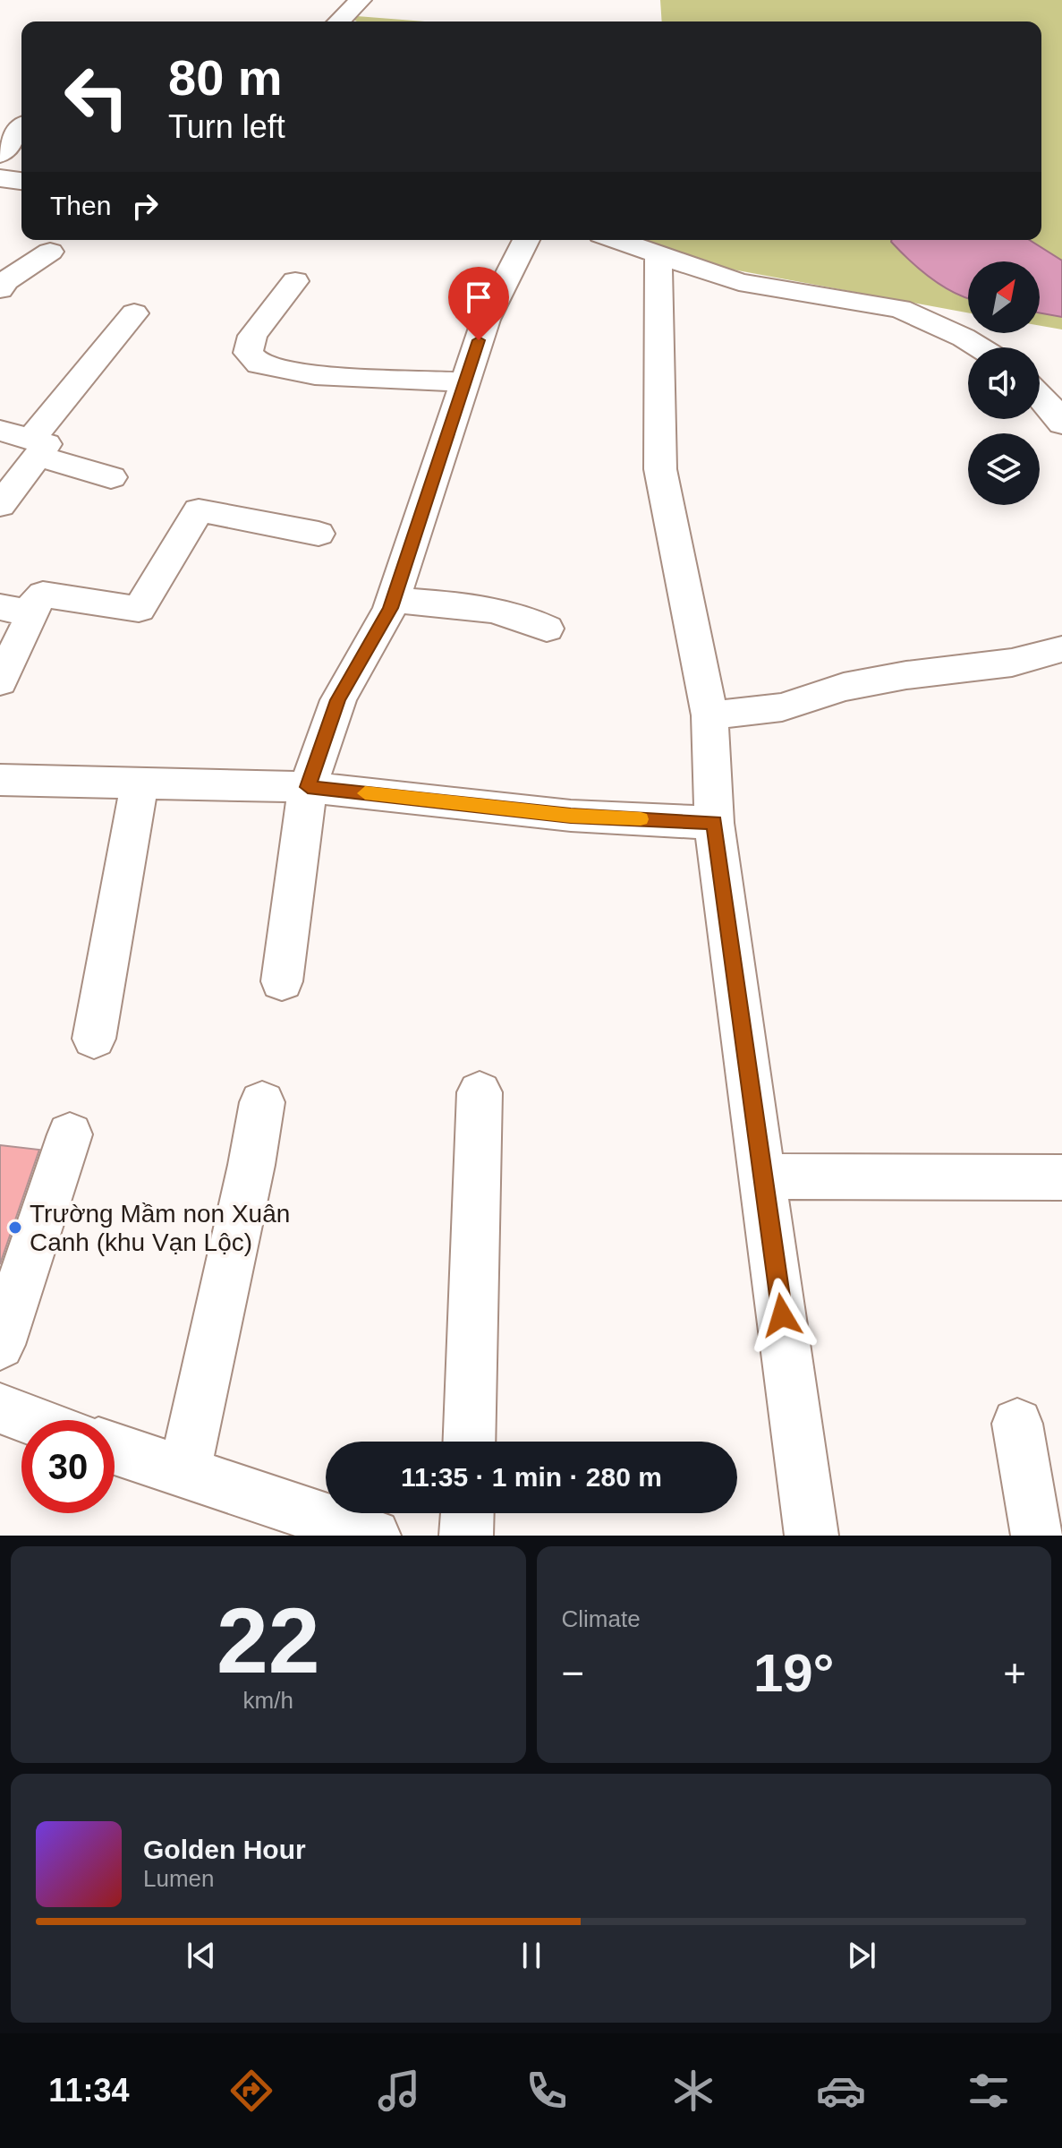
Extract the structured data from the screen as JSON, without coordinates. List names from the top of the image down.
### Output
{
  "places": ["Trường Mầm non Xuân Canh (khu Vạn Lộc)"],
  "north": "top right",
  "page": {
    "turn": ["80 m", "Turn left"],
    "then": "Then",
    "limit": "30",
    "trip": "11:35 · 1 min · 280 m",
    "tile": [
      ["22", "km/h"],
      "Climate"
    ],
    "heat": ["−", "19°", "+"],
    "song": ["Golden Hour", "Lumen"],
    "tabs": "11:34"
  }
}
